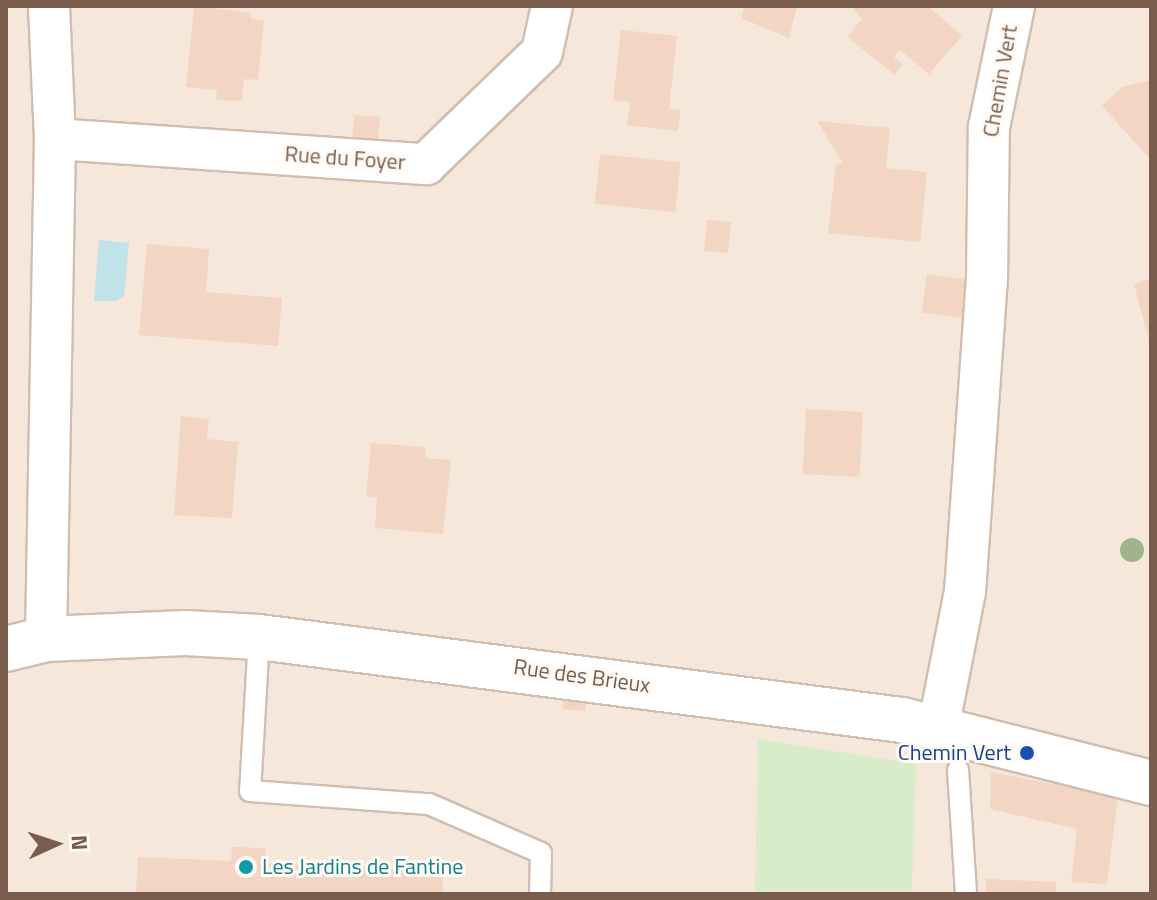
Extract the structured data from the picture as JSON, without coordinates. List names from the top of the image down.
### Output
{
  "streets": {
    "street": ["Chemin Vert", "Rue du Foyer", "Rue des Brieux"]
  },
  "crossings": [
    ["Chemin Vert", "Rue des Brieux"]
  ],
  "places": ["Chemin Vert", "Les Jardins de Fantine"],
  "north": "right"
}
